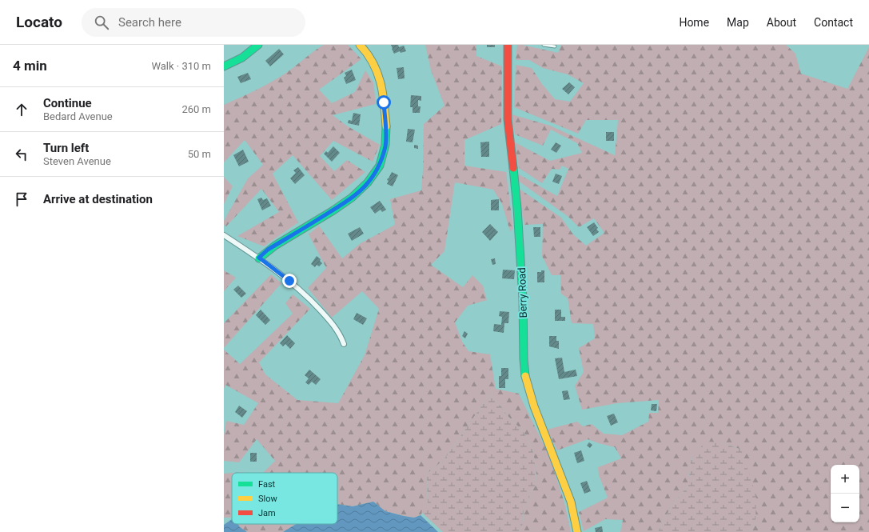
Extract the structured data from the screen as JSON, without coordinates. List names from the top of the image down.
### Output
{
  "streets": {
    "street": ["Berry Road"]
  },
  "legend": ["Fast", "Slow", "Jam"],
  "page": {
    "header": "Locato",
    "search": "Search here",
    "nav": [
      "Home",
      "Map",
      "About",
      "Contact"
    ],
    "heading": ["4 min", "Walk · 310 m"],
    "list": [
      ["Continue", "Bedard Avenue", "260 m"],
      ["Turn left", "Steven Avenue", "50 m"],
      "Arrive at destination"
    ],
    "map_buttons": ["+", "−"]
  }
}
